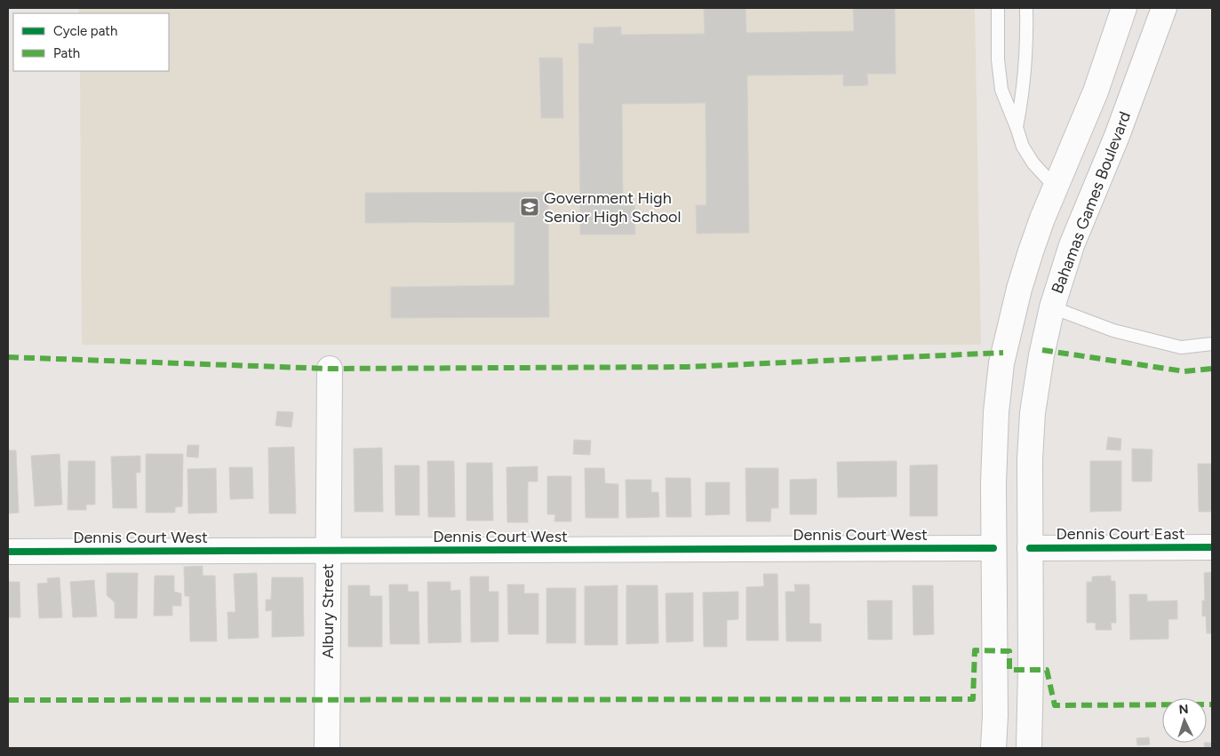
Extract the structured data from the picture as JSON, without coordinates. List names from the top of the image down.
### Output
{
  "streets": {
    "street": [
      "Bahamas Games Boulevard",
      "Dennis Court East",
      "Dennis Court West",
      "Albury Street"
    ]
  },
  "crossings": [
    ["Bahamas Games Boulevard", "Dennis Court East"],
    ["Dennis Court West", "Albury Street"]
  ],
  "places": {
    "school or university": ["Government High Senior High School"]
  },
  "legend": ["Cycle path", "Path"],
  "north": "top"
}
